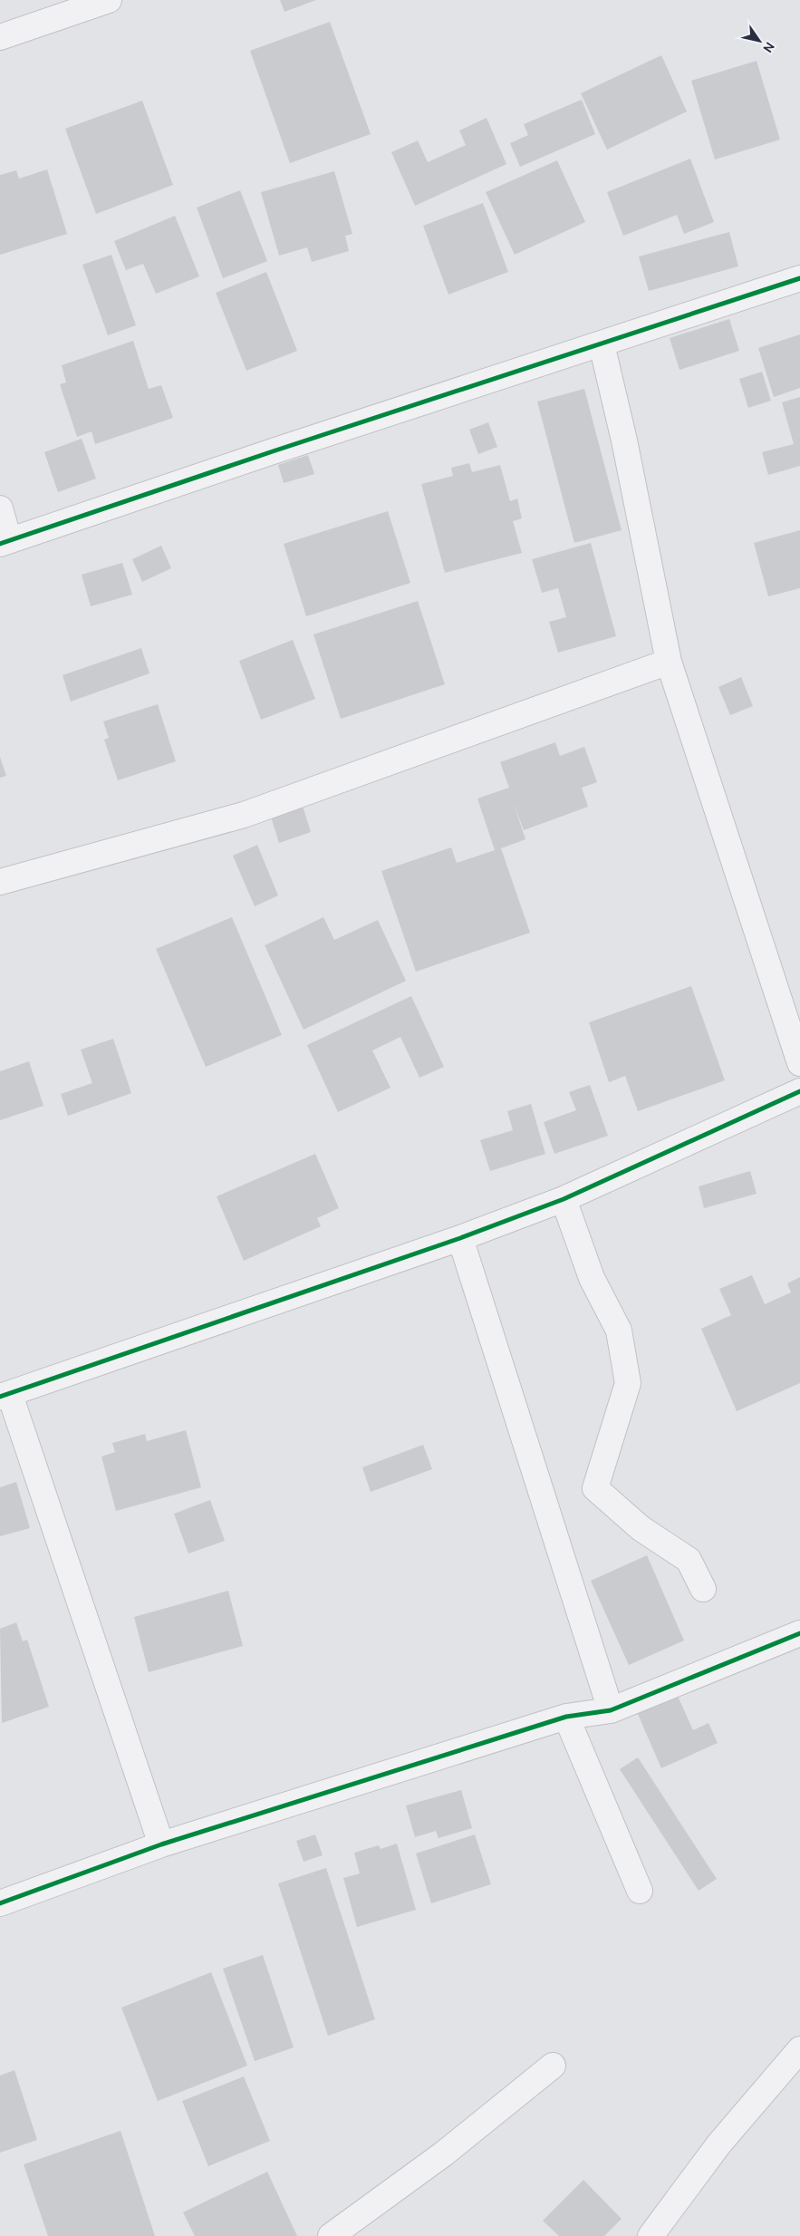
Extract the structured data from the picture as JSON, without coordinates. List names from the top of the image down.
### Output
{
  "north": "bottom right"
}
